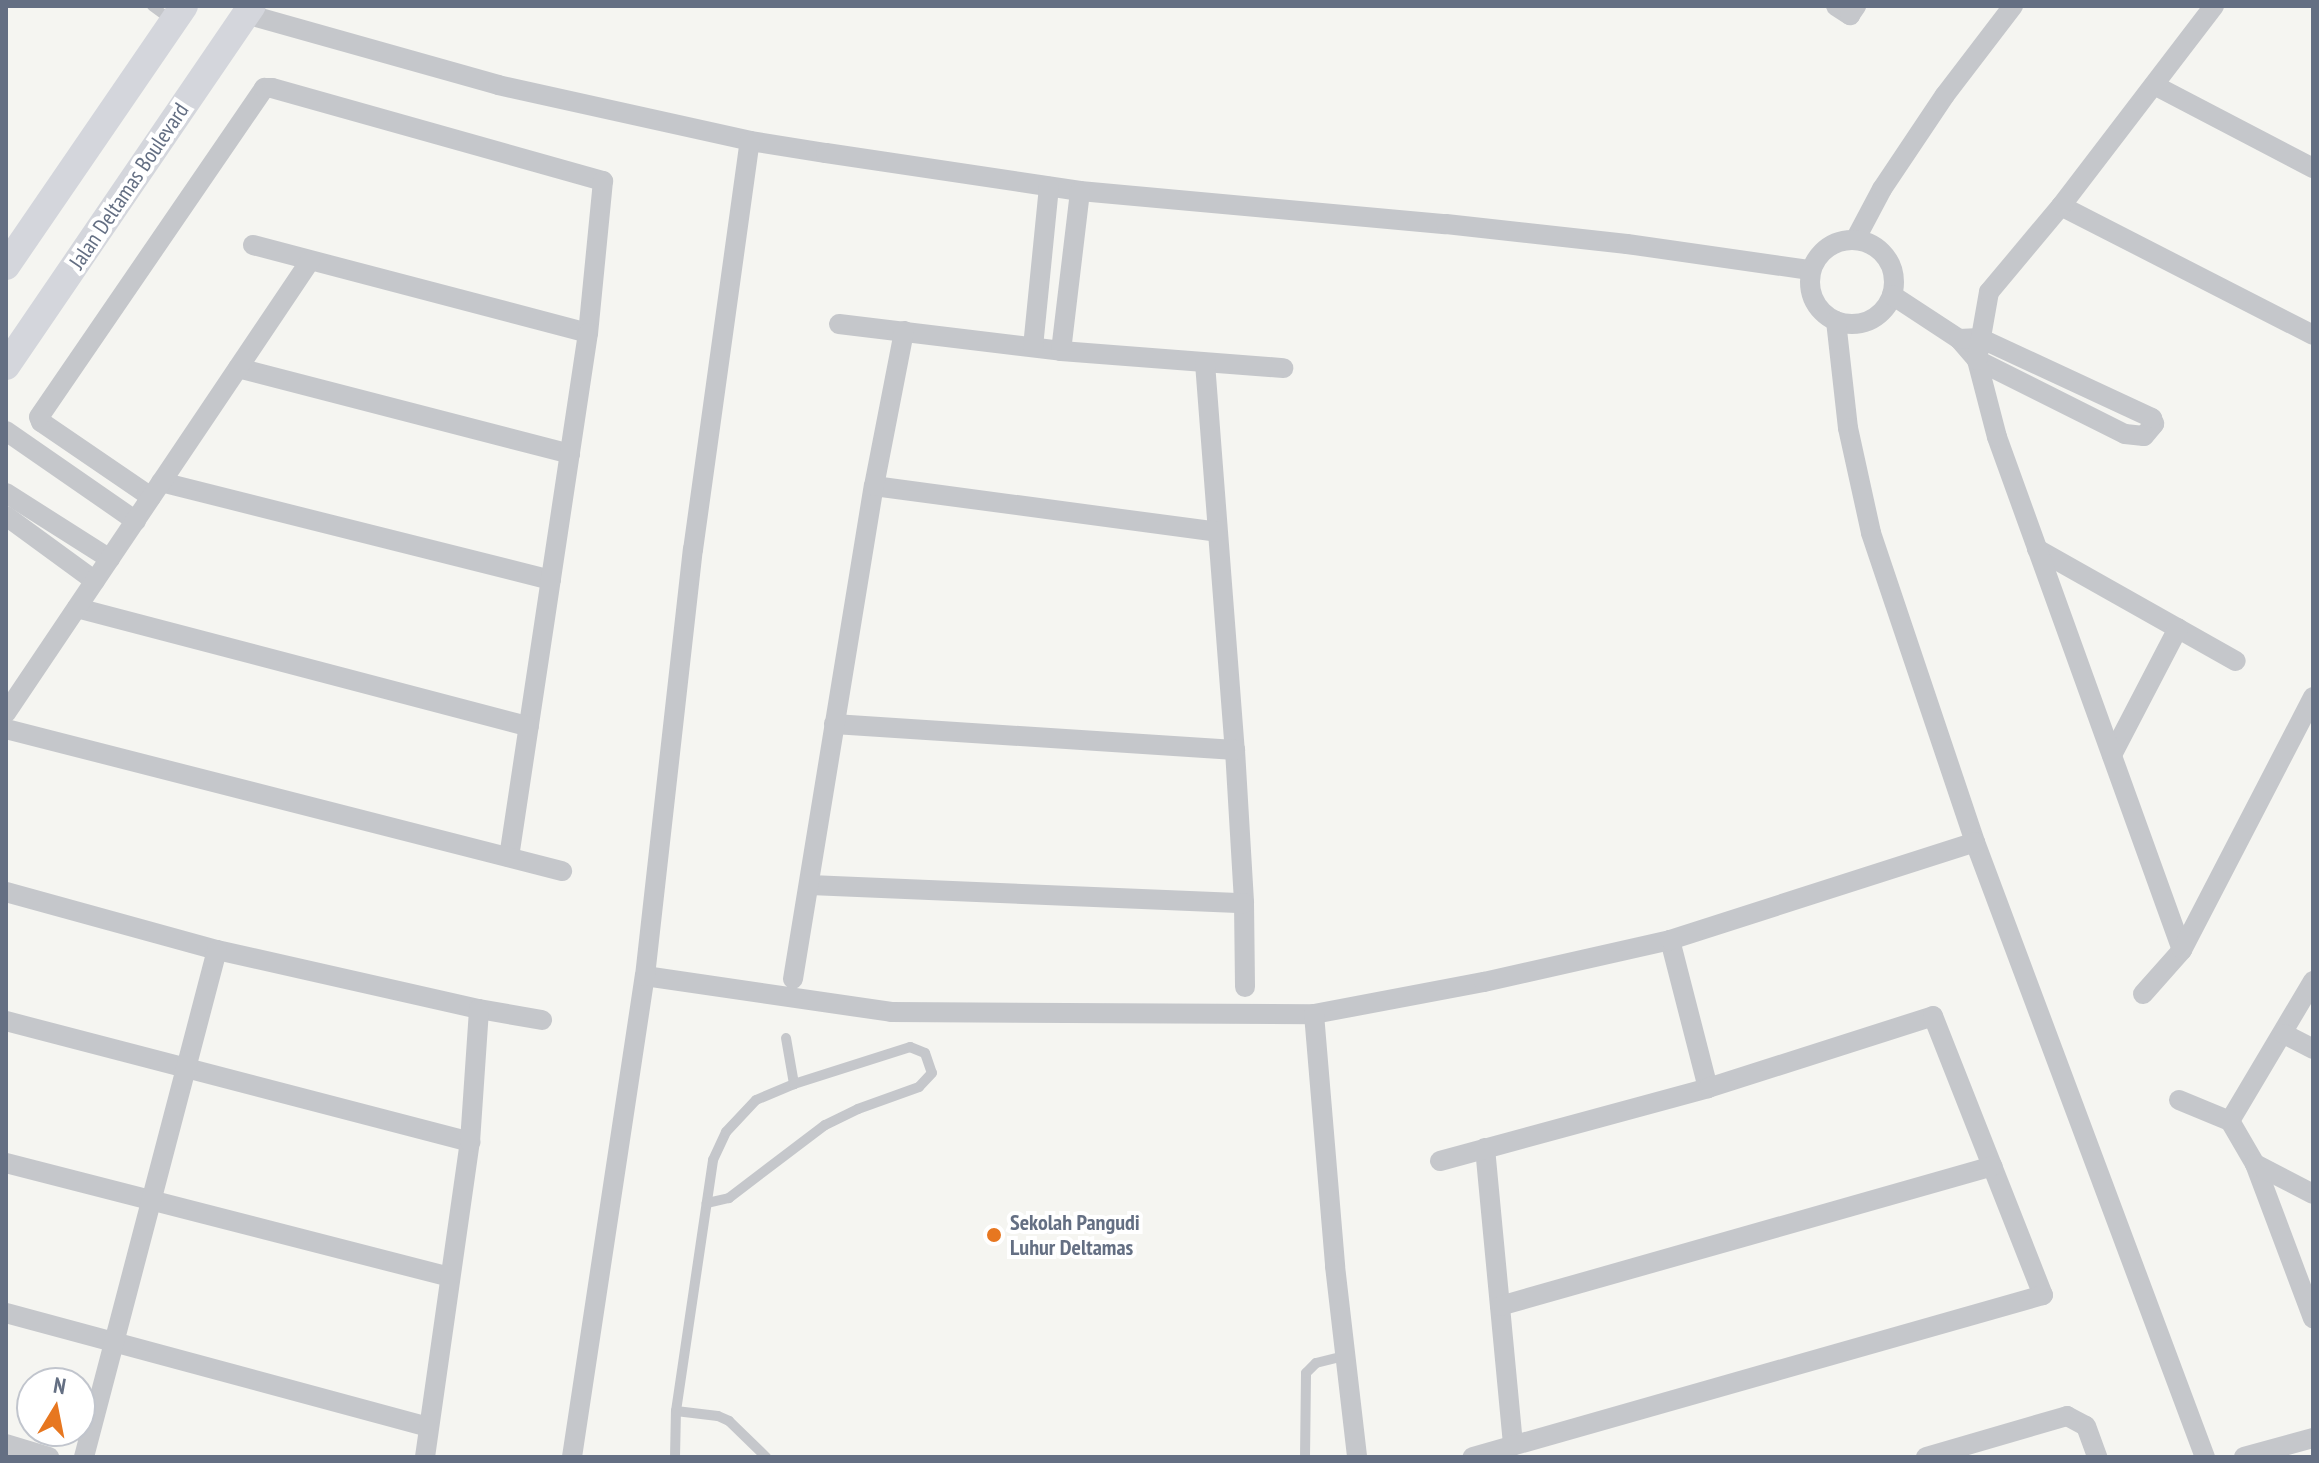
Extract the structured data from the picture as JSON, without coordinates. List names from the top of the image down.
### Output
{
  "streets": {
    "street": ["Jalan Deltamas Boulevard"]
  },
  "places": ["Sekolah Pangudi Luhur Deltamas"],
  "north": "top"
}
